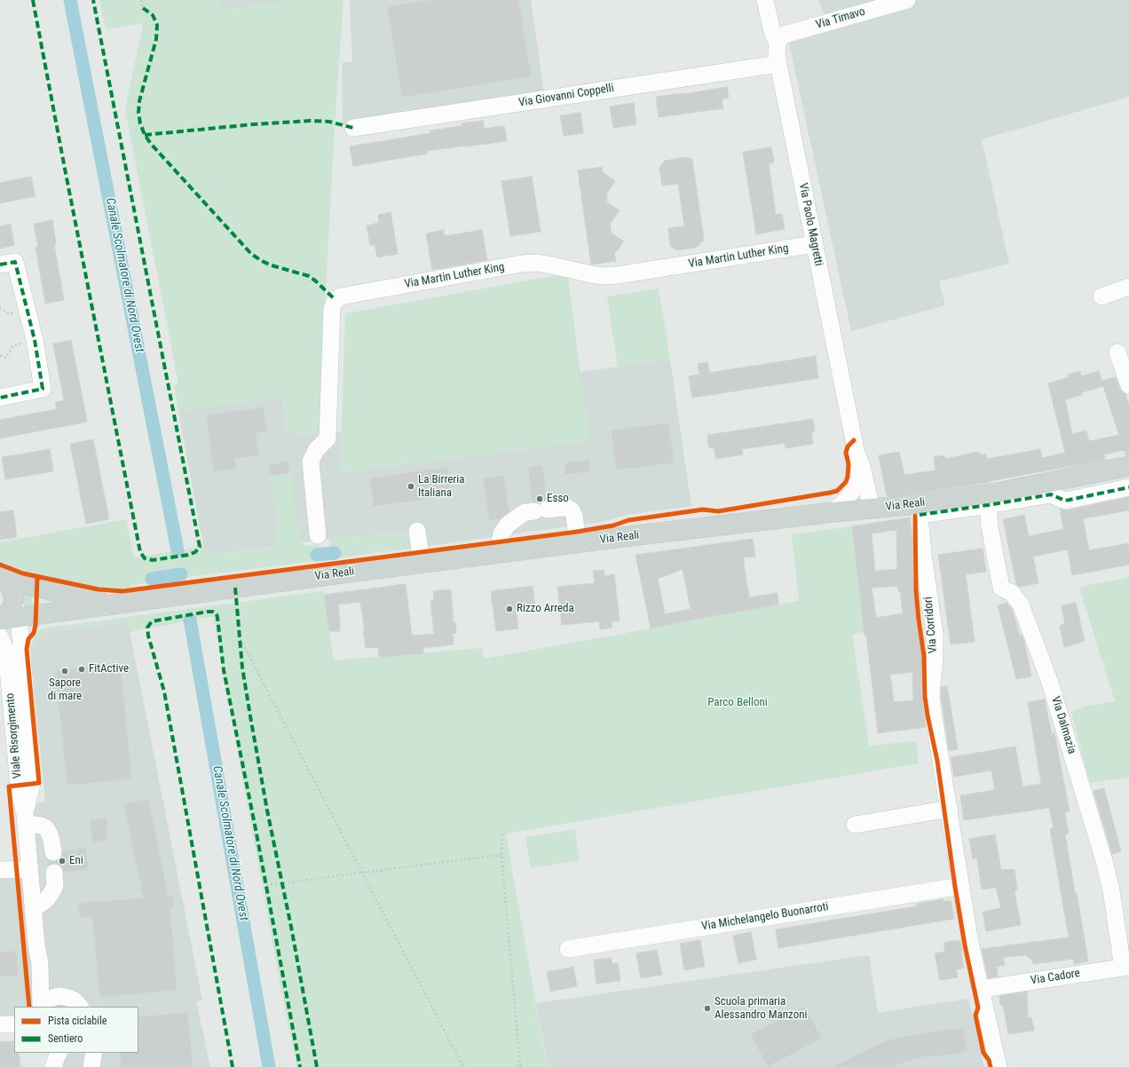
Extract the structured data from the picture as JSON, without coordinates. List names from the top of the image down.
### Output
{
  "streets": {
    "main road": ["Via Reali"],
    "street": [
      "Via Timavo",
      "Via Giovanni Coppelli",
      "Via Paolo Magretti",
      "Via Martin Luther King",
      "Via Corridori",
      "Via Dalmazia",
      "Viale Risorgimento",
      "Via Michelangelo Buonarroti",
      "Via Cadore"
    ]
  },
  "crossings": [
    ["Via Timavo", "Via Paolo Magretti"],
    ["Via Giovanni Coppelli", "Via Paolo Magretti"],
    ["Via Paolo Magretti", "Via Martin Luther King"],
    ["Via Paolo Magretti", "Via Reali"],
    ["Via Reali", "Via Corridori"],
    ["Via Reali", "Via Dalmazia"],
    ["Via Reali", "Viale Risorgimento"],
    ["Via Corridori", "Via Michelangelo Buonarroti"],
    ["Via Corridori", "Via Cadore"],
    ["Via Dalmazia", "Via Cadore"]
  ],
  "water": ["Canale Scolmatore di Nord Ovest"],
  "parks": ["Parco Belloni"],
  "places": [
    "La Birreria Italiana",
    "Esso",
    "Rizzo Arreda",
    "FitActive",
    "Sapore di mare",
    "Eni",
    "Scuola primaria Alessandro Manzoni"
  ],
  "legend": ["Pista ciclabile", "Sentiero"]
}
